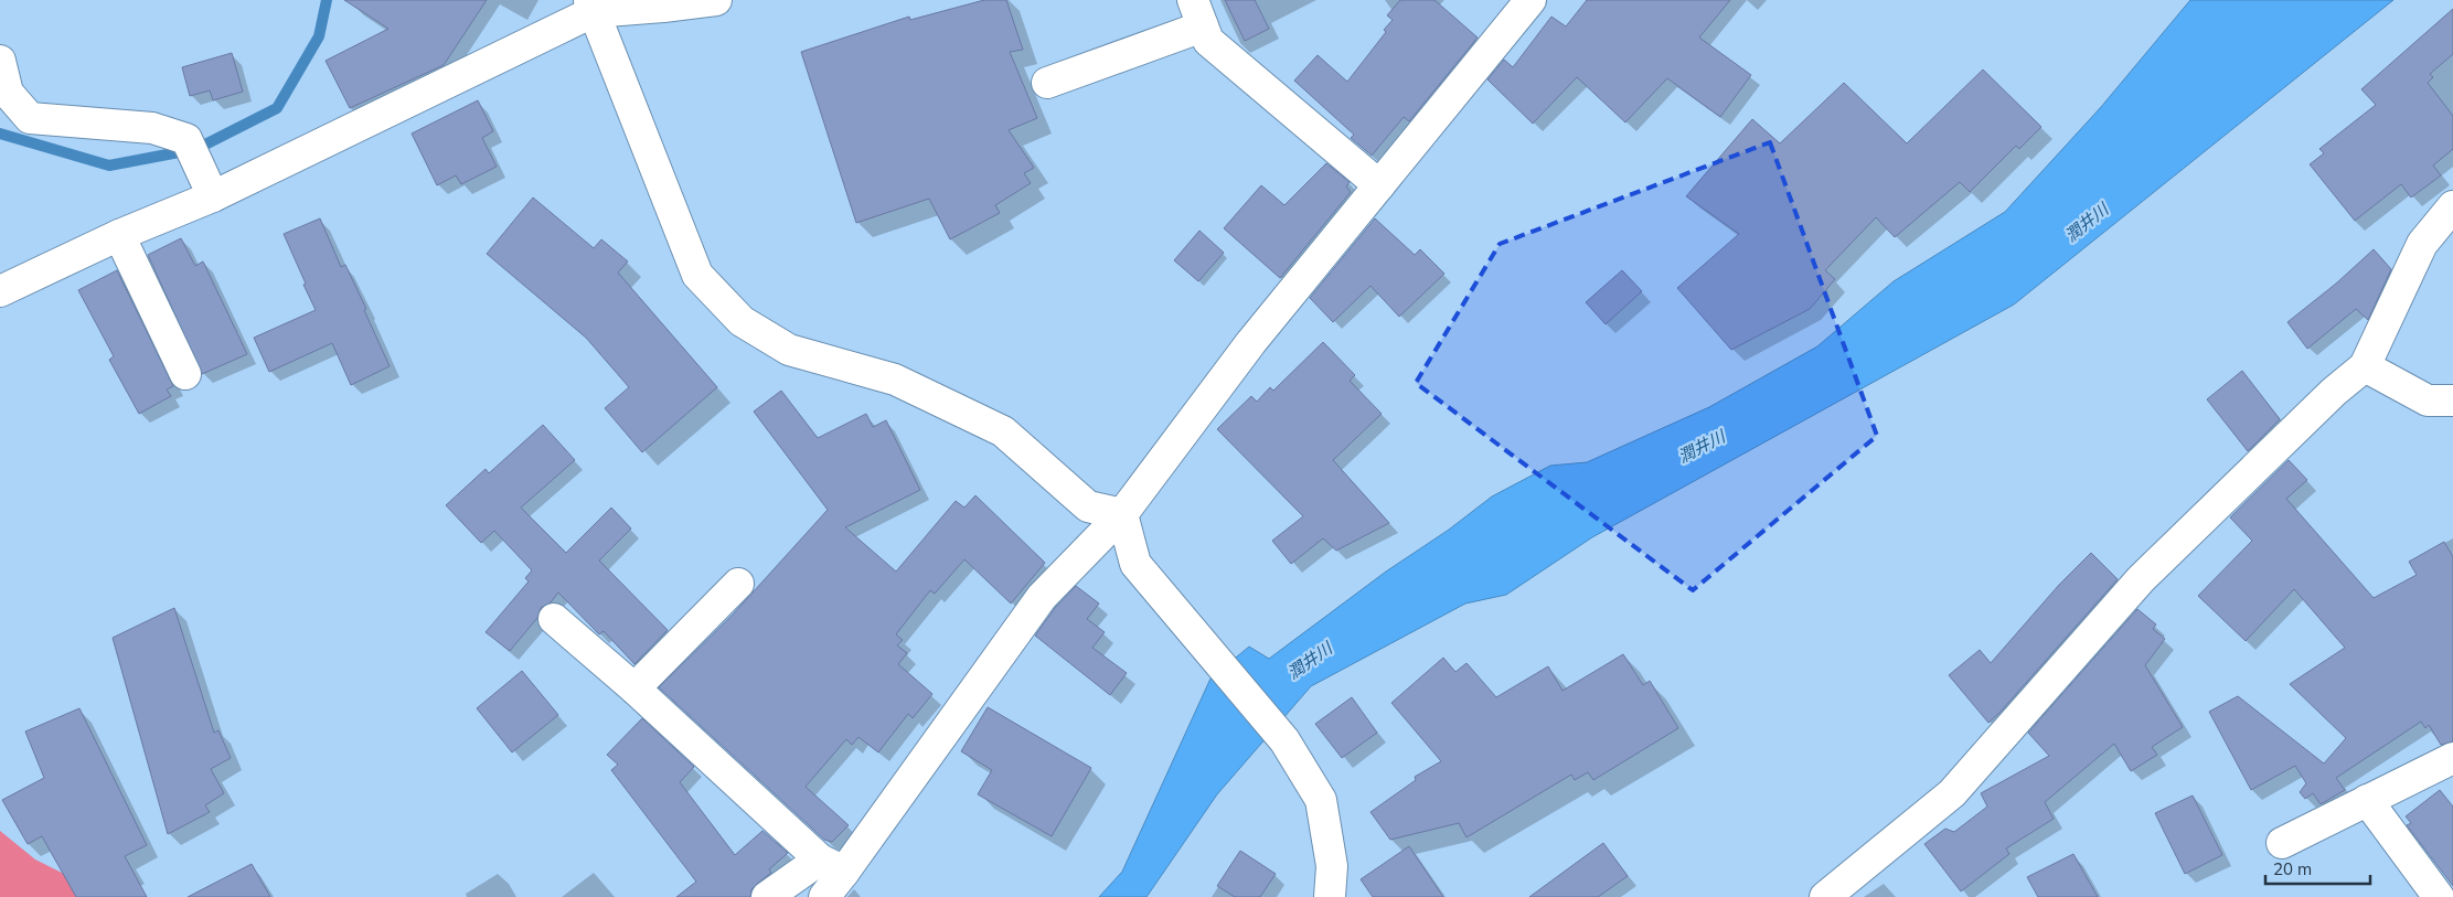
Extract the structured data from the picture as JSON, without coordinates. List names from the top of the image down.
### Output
{
  "water": ["潤井川"],
  "scale_bar": "20 m"
}
